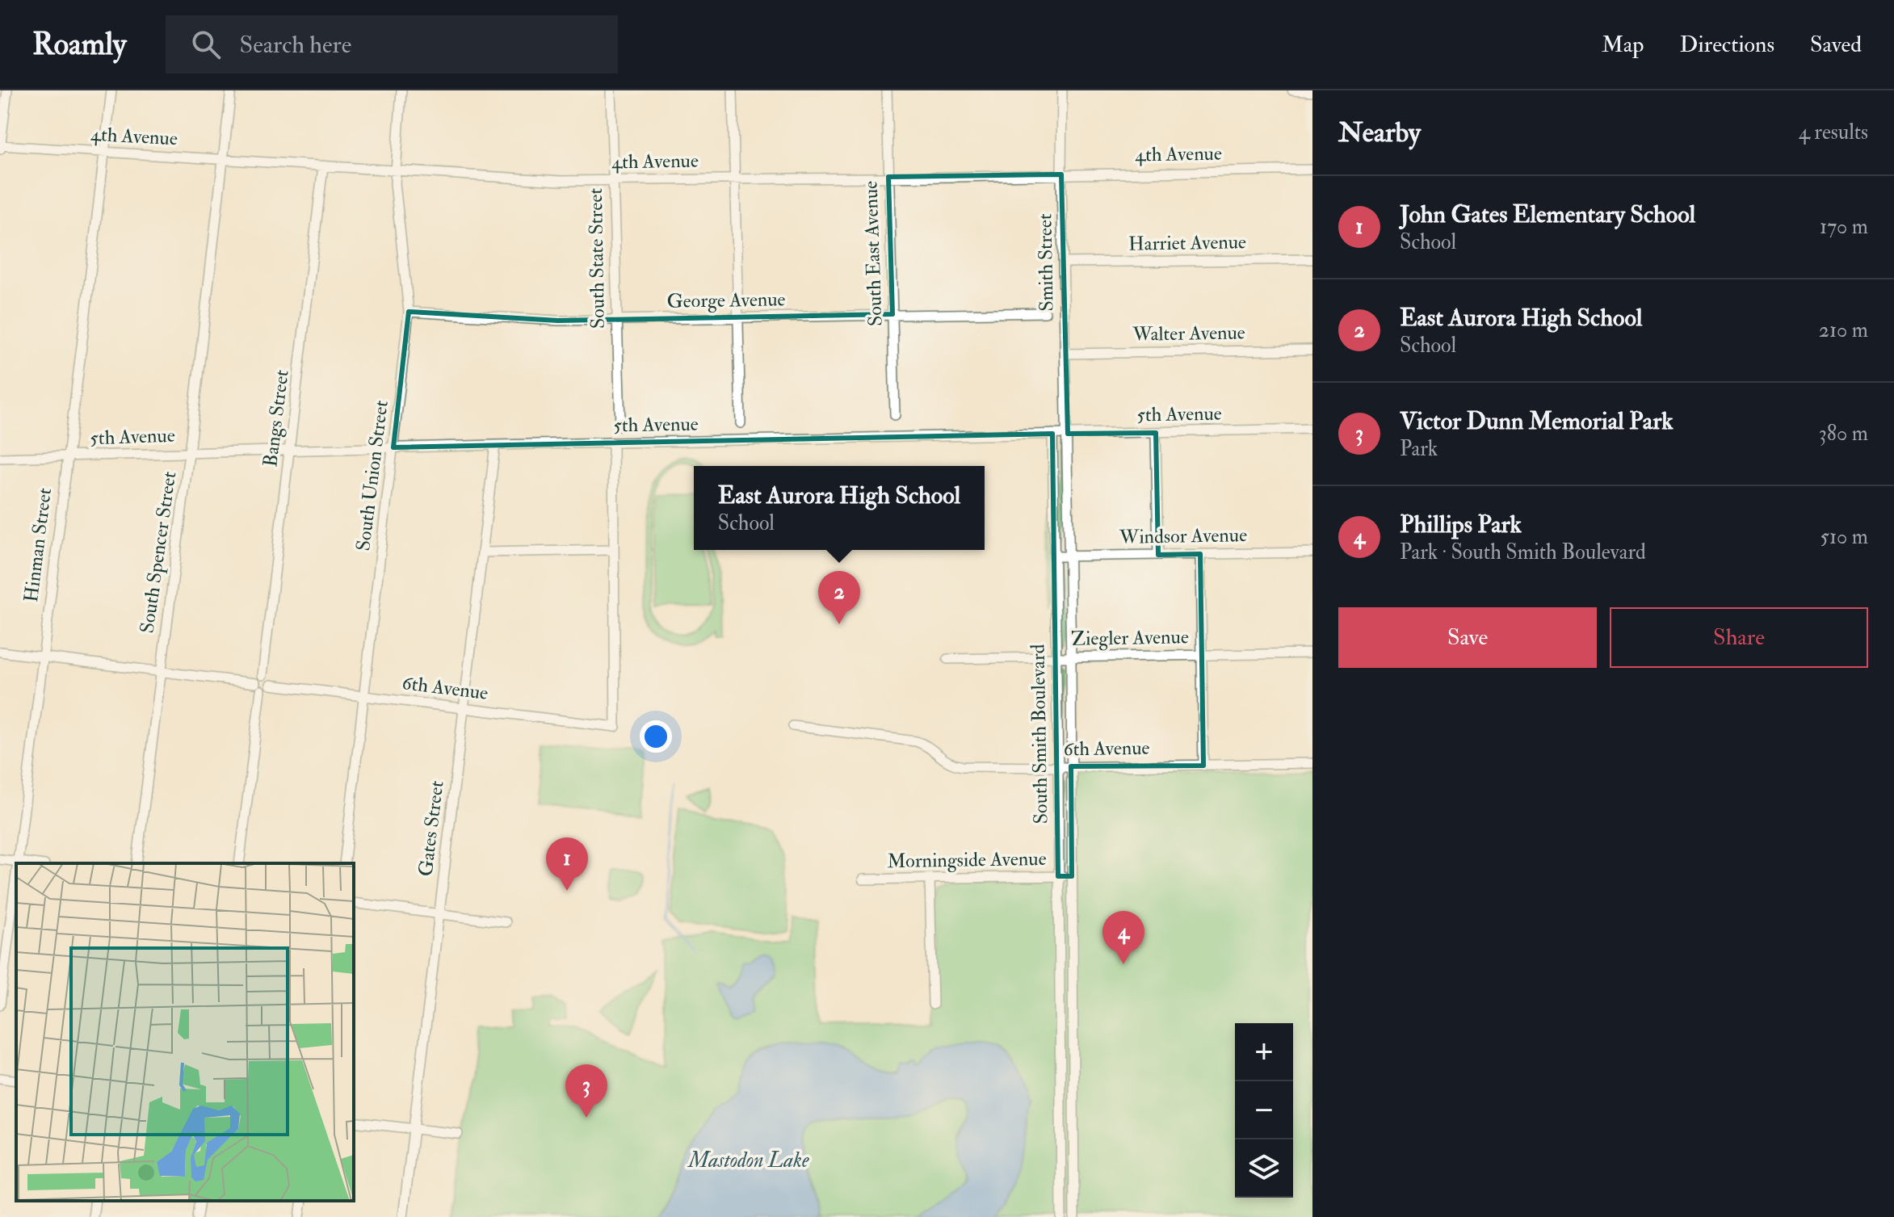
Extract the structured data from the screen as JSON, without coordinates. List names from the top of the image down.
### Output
{
  "streets": {
    "street": [
      "4th Avenue",
      "Harriet Avenue",
      "South East Avenue",
      "South State Street",
      "Smith Street",
      "George Avenue",
      "Walter Avenue",
      "5th Avenue",
      "Bangs Street",
      "South Union Street",
      "Windsor Avenue",
      "Hinman Street",
      "South Spencer Street",
      "Ziegler Avenue",
      "6th Avenue",
      "South Smith Boulevard",
      "Gates Street",
      "Morningside Avenue"
    ]
  },
  "crossings": [
    ["4th Avenue", "South East Avenue"],
    ["4th Avenue", "South State Street"],
    ["4th Avenue", "Smith Street"],
    ["4th Avenue", "Bangs Street"],
    ["4th Avenue", "South Union Street"],
    ["4th Avenue", "Hinman Street"],
    ["4th Avenue", "South Spencer Street"],
    ["Harriet Avenue", "Smith Street"],
    ["South East Avenue", "George Avenue"],
    ["South State Street", "George Avenue"],
    ["Smith Street", "Walter Avenue"],
    ["Smith Street", "5th Avenue"],
    ["Smith Street", "South Smith Boulevard"],
    ["George Avenue", "South Union Street"],
    ["5th Avenue", "Bangs Street"],
    ["5th Avenue", "South Union Street"],
    ["5th Avenue", "Hinman Street"],
    ["5th Avenue", "South Spencer Street"],
    ["5th Avenue", "South Smith Boulevard"],
    ["5th Avenue", "Gates Street"],
    ["Bangs Street", "6th Avenue"],
    ["South Union Street", "6th Avenue"],
    ["Windsor Avenue", "South Smith Boulevard"],
    ["Ziegler Avenue", "South Smith Boulevard"],
    ["6th Avenue", "South Smith Boulevard"],
    ["6th Avenue", "Gates Street"],
    ["South Smith Boulevard", "Morningside Avenue"]
  ],
  "water": ["Mastodon Lake"],
  "page": {
    "header": "Roamly",
    "search": "Search here",
    "nav": ["Map", "Directions", "Saved"],
    "heading": ["Nearby", "4 results"],
    "list": [
      {
        "mark": "1",
        "name": "John Gates Elementary School",
        "note": "School",
        "value": "170 m"
      },
      {
        "mark": "2",
        "name": "East Aurora High School",
        "note": "School",
        "value": "210 m"
      },
      {
        "mark": "3",
        "name": "Victor Dunn Memorial Park",
        "note": "Park",
        "value": "380 m"
      },
      {
        "mark": "4",
        "name": "Phillips Park",
        "note": "Park · South Smith Boulevard",
        "value": "510 m"
      }
    ],
    "popup": ["East Aurora High School", "School"],
    "pins": [
      "2",
      "1",
      "4",
      "3"
    ],
    "buttons": ["Save", "Share"],
    "map_buttons": ["+", "−"]
  }
}
